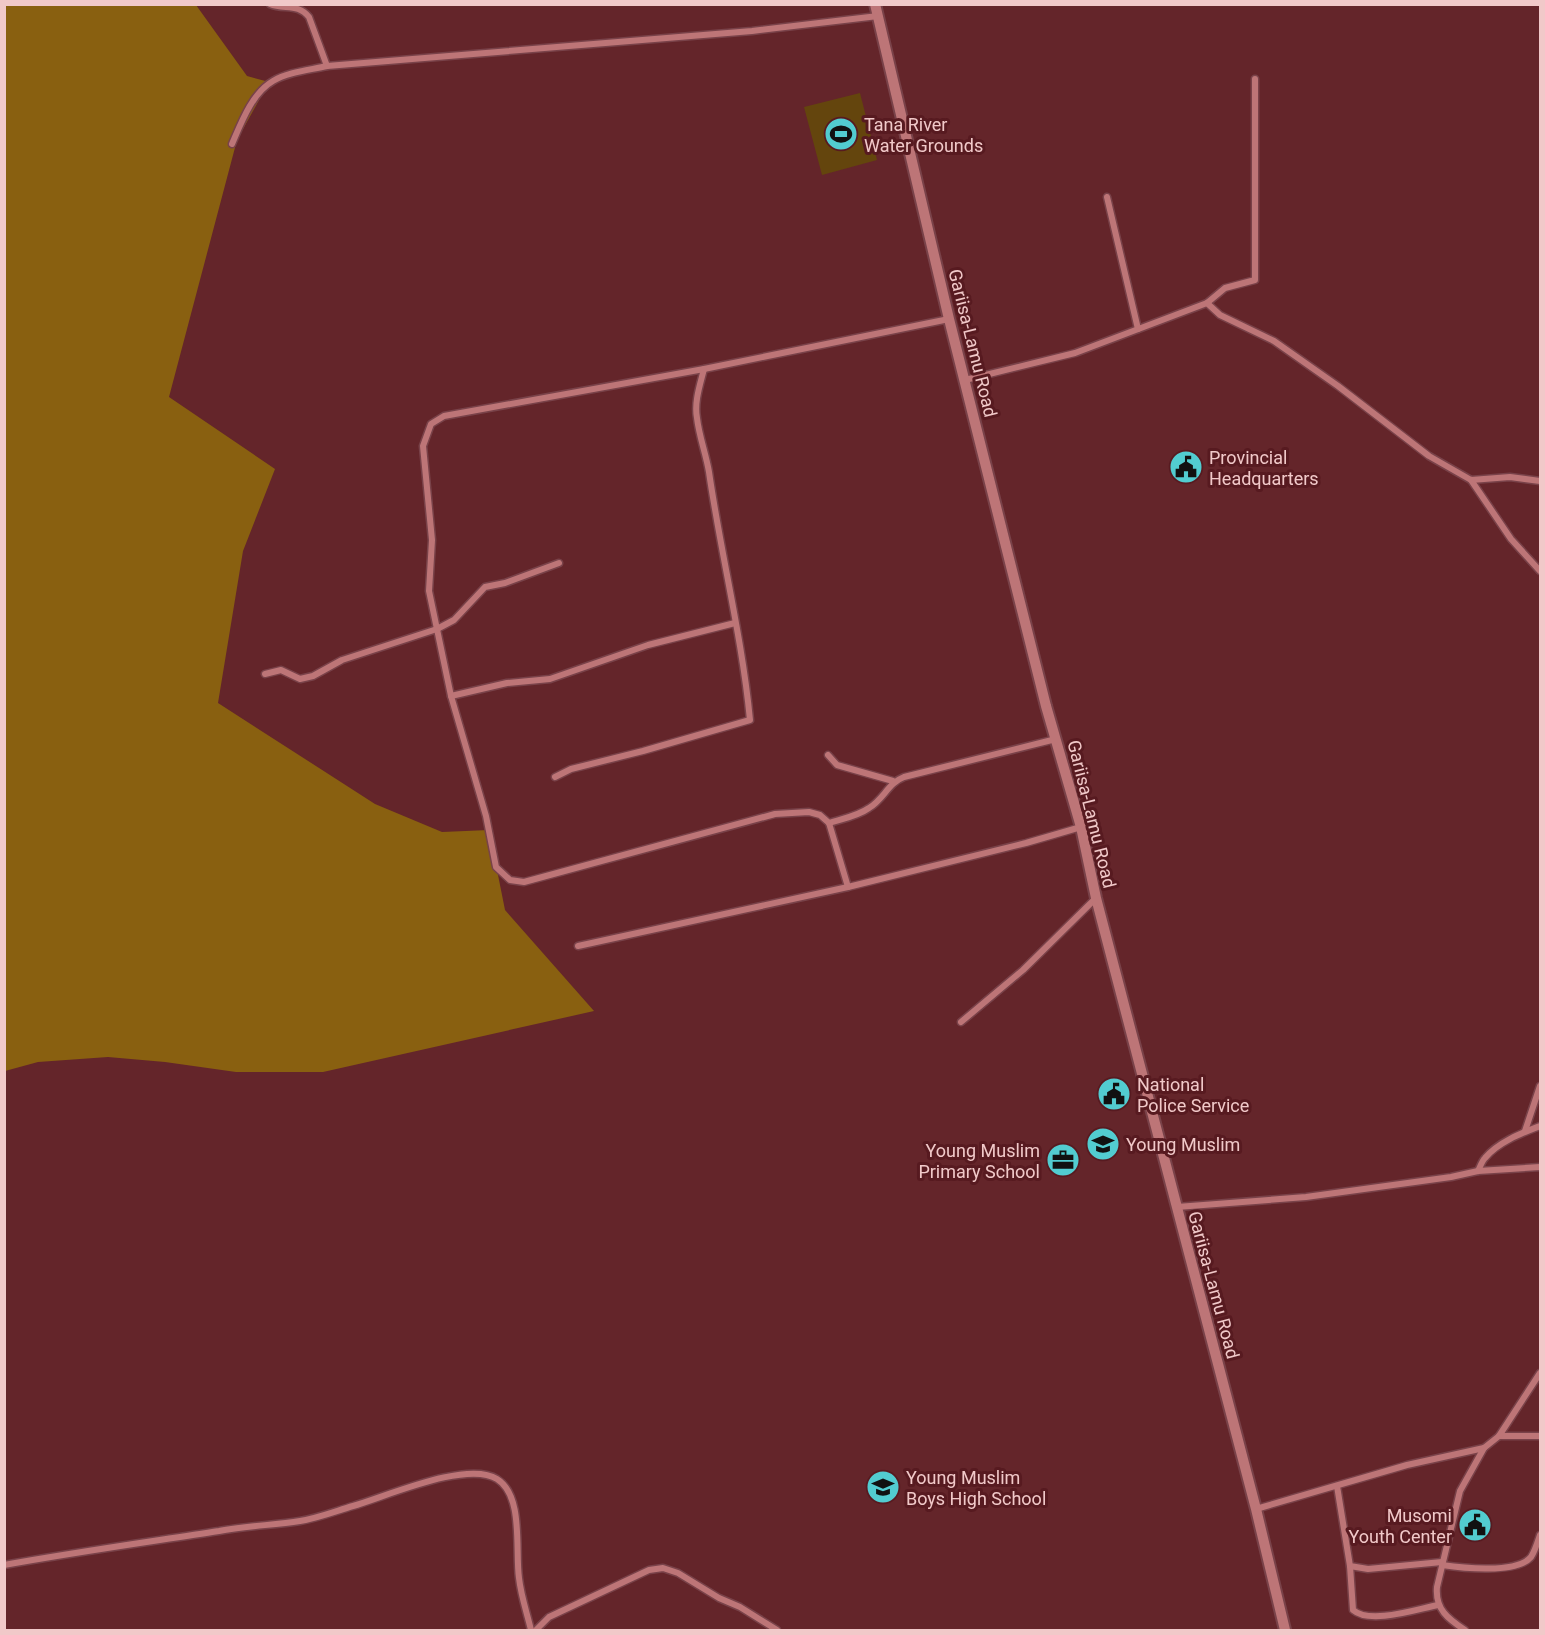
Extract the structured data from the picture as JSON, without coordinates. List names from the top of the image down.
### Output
{
  "streets": {
    "street": ["Gariisa-Lamu Road"]
  },
  "places": {
    "sports": ["Tana River Water Grounds"],
    "public building": ["Provincial Headquarters", "National Police Service", "Musomi Youth Center"],
    "school or university": ["Young Muslim", "Young Muslim Boys High School"],
    "office": ["Young Muslim Primary School"]
  }
}
